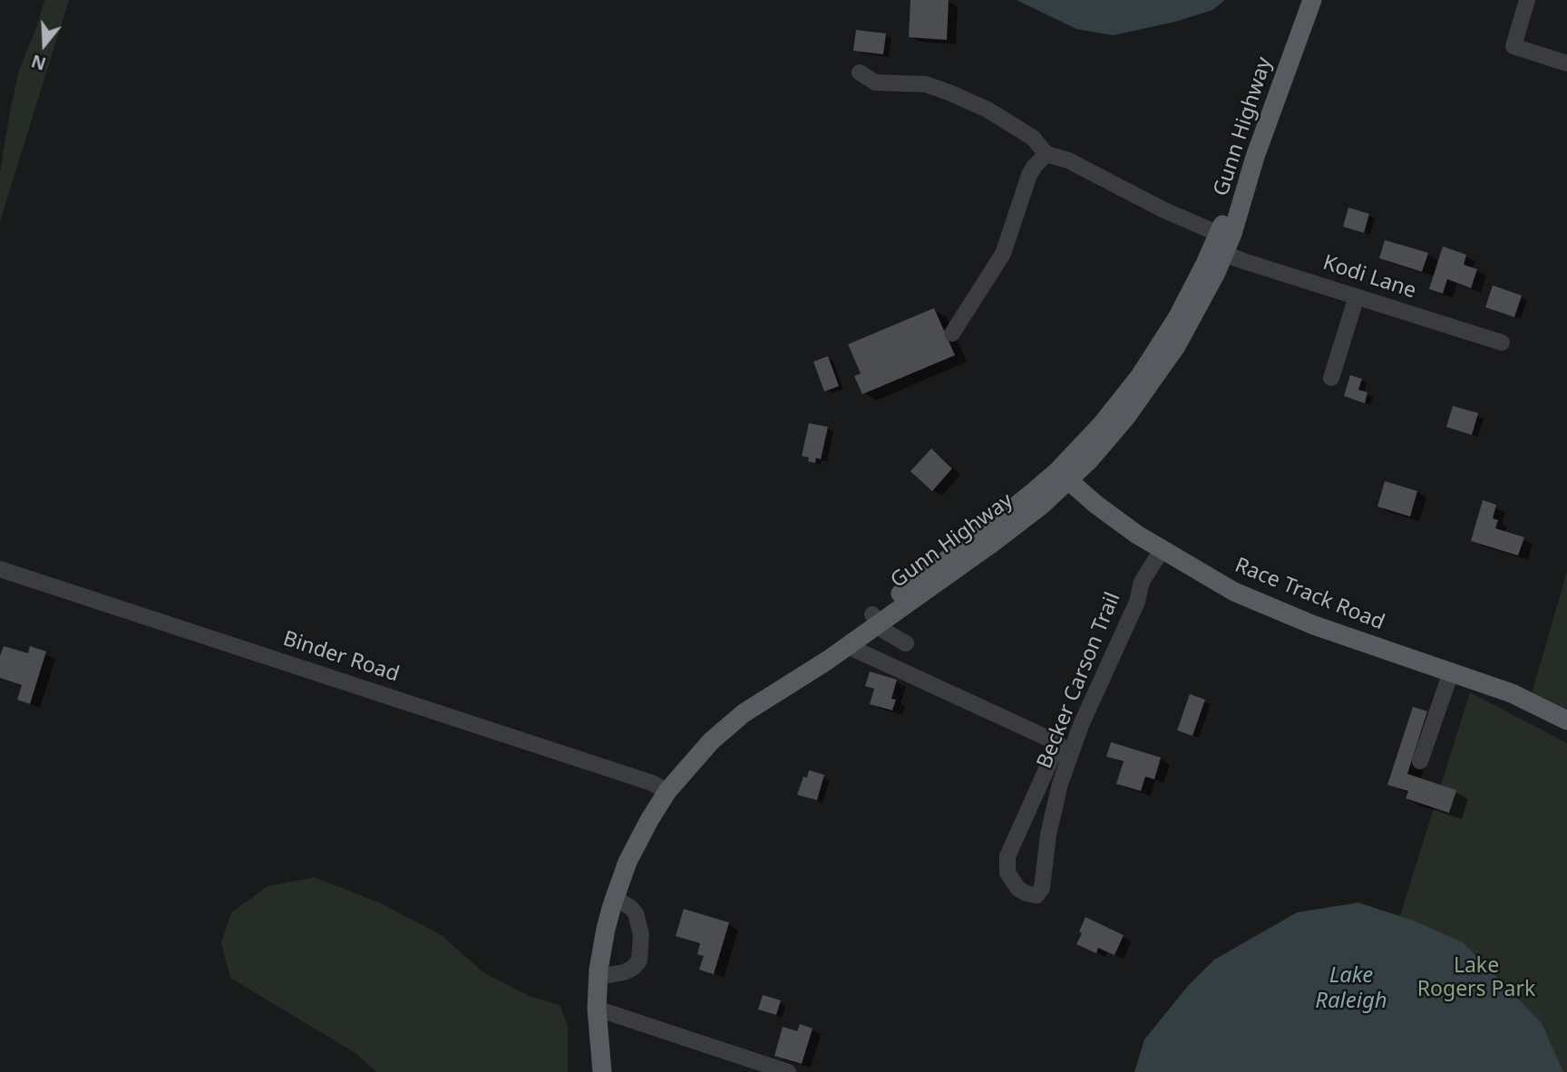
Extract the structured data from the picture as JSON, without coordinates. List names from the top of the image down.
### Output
{
  "streets": {
    "main road": ["Gunn Highway", "Race Track Road"],
    "street": ["Kodi Lane", "Binder Road", "Becker Carson Trail"]
  },
  "crossings": [
    ["Gunn Highway", "Kodi Lane"],
    ["Gunn Highway", "Race Track Road"],
    ["Gunn Highway", "Binder Road"],
    ["Gunn Highway", "Becker Carson Trail"],
    ["Race Track Road", "Becker Carson Trail"]
  ],
  "water": ["Lake Raleigh"],
  "parks": ["Lake Rogers Park"],
  "north": "bottom"
}
